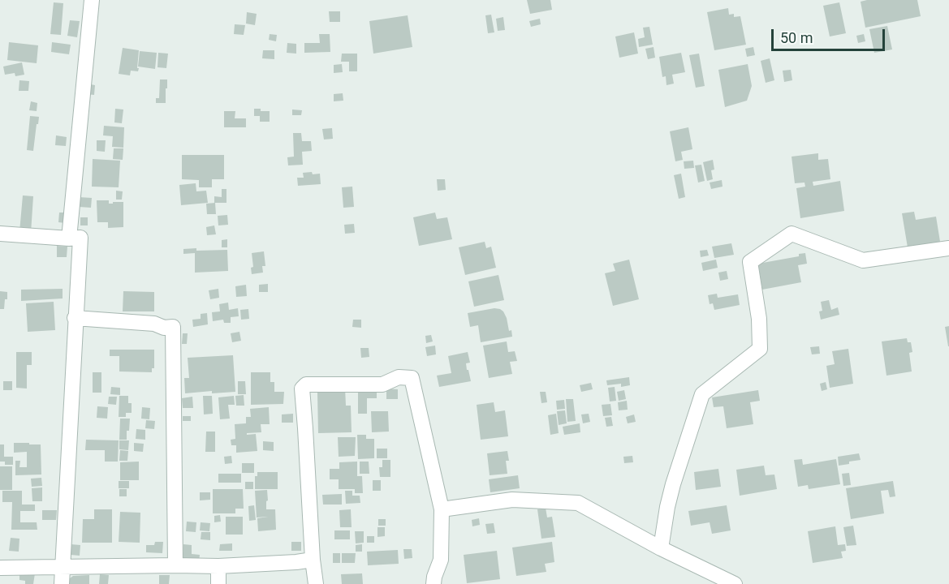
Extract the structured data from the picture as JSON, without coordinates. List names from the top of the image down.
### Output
{
  "scale_bar": "50 m"
}
